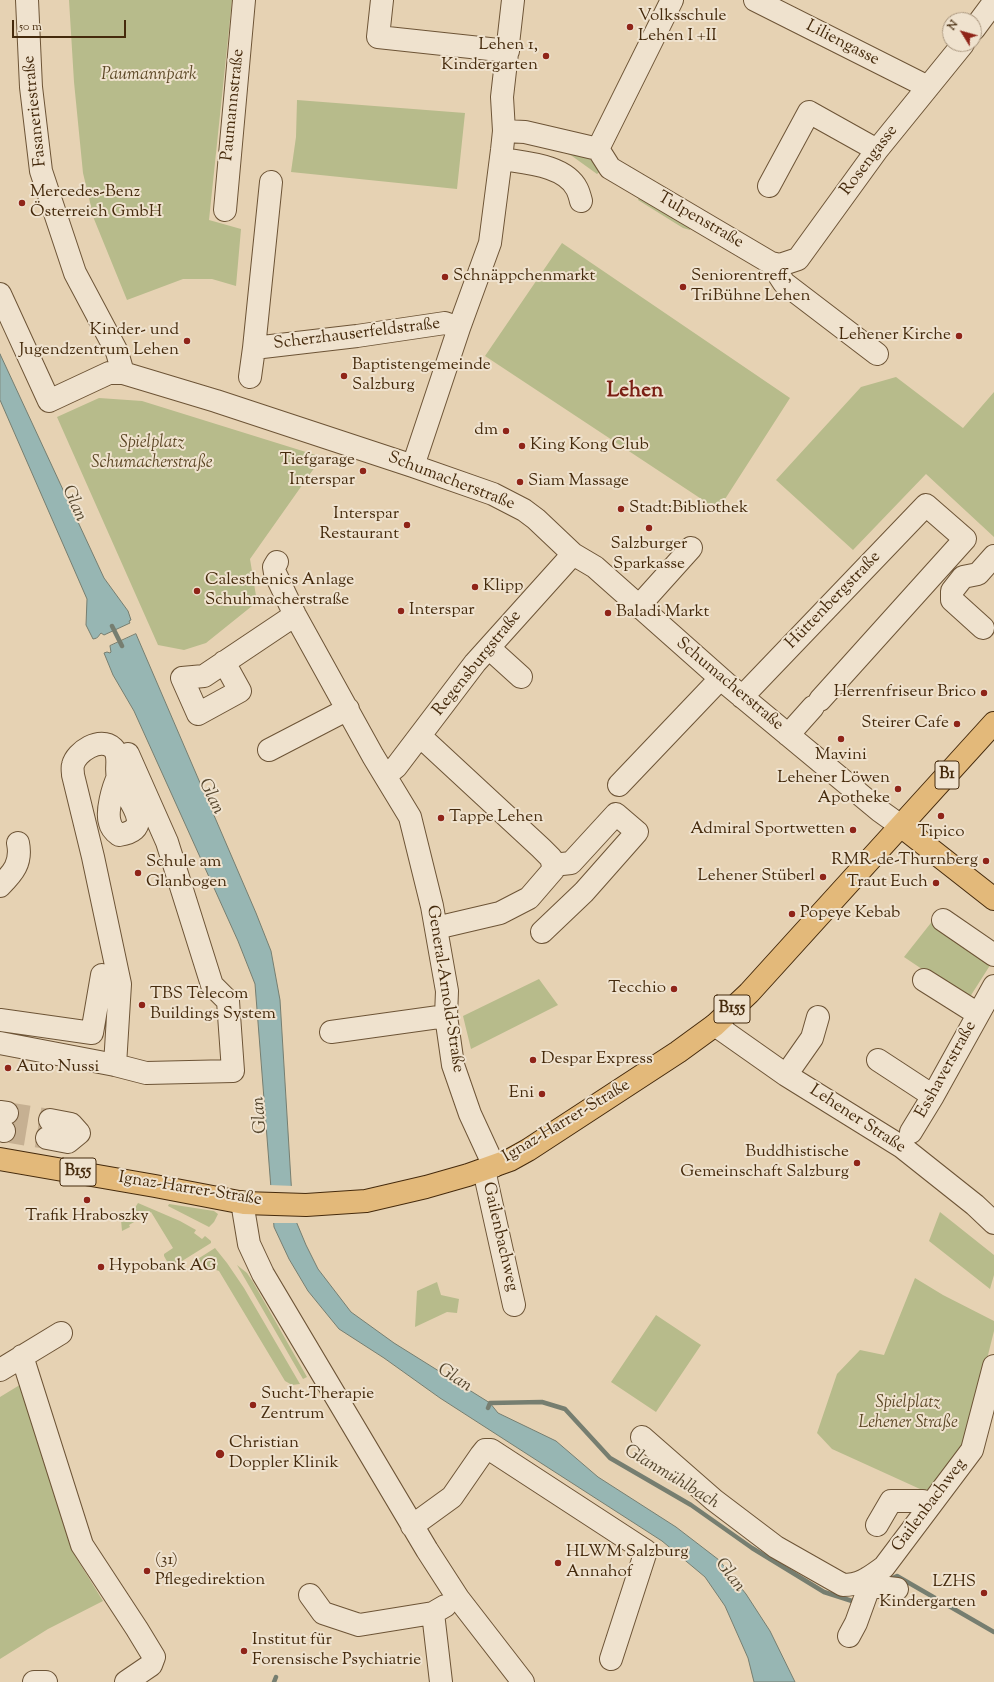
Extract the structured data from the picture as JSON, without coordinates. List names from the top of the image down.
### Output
{
  "streets": {
    "main road": ["B1", "B155", "Ignaz-Harrer-Straße"],
    "street": [
      "Liliengasse",
      "Paumannstraße",
      "Fasaneriestraße",
      "Rosengasse",
      "Tulpenstraße",
      "Scherzhauserfeldstraße",
      "Schumacherstraße",
      "Hüttenbergstraße",
      "Regensburgstraße",
      "General-Arnold-Straße",
      "Esshaverstraße",
      "Lehener Straße",
      "Gailenbachweg"
    ]
  },
  "crossings": [
    ["Liliengasse", "Rosengasse"],
    ["Fasaneriestraße", "Schumacherstraße"],
    ["Rosengasse", "Tulpenstraße"],
    ["Scherzhauserfeldstraße", "Schumacherstraße"],
    ["Schumacherstraße", "Hüttenbergstraße"],
    ["Schumacherstraße", "Regensburgstraße"],
    ["Schumacherstraße", "Ignaz-Harrer-Straße"],
    ["Regensburgstraße", "General-Arnold-Straße"],
    ["General-Arnold-Straße", "Ignaz-Harrer-Straße"],
    ["General-Arnold-Straße", "Gailenbachweg"],
    ["Lehener Straße", "Ignaz-Harrer-Straße"],
    ["Ignaz-Harrer-Straße", "Gailenbachweg"]
  ],
  "districts": ["Lehen"],
  "water": ["Glan", "Glanmühlbach"],
  "parks": ["Paumannpark", "Spielplatz Schumacherstraße", "Spielplatz Lehener Straße"],
  "places": [
    "Volksschule Lehen I +II",
    "Lehen 1, Kindergarten",
    "Mercedes-Benz Österreich GmbH",
    "Schnäppchenmarkt",
    "Seniorentreff, TriBühne Lehen",
    "Lehener Kirche",
    "Kinder- und Jugendzentrum Lehen",
    "Baptistengemeinde Salzburg",
    "dm",
    "King Kong Club",
    "Tiefgarage Interspar",
    "Siam Massage",
    "Stadt:Bibliothek",
    "Interspar Restaurant",
    "Salzburger Sparkasse",
    "Klipp",
    "Calesthenics Anlage Schuhmacherstraße",
    "Interspar",
    "Baladi Markt",
    "Herrenfriseur Brico",
    "Steirer Cafe",
    "Mavini",
    "Lehener Löwen Apotheke",
    "Tipico",
    "Tappe Lehen",
    "Admiral Sportwetten",
    "RMR-de-Thurnberg",
    "Schule am Glanbogen",
    "Lehener Stüberl",
    "Traut Euch",
    "Popeye Kebab",
    "Tecchio",
    "TBS Telecom Buildings System",
    "Despar Express",
    "Auto Nussi",
    "Eni",
    "Buddhistische Gemeinschaft Salzburg",
    "Trafik Hraboszky",
    "Hypobank AG",
    "Sucht-Therapie Zentrum",
    "Christian Doppler Klinik",
    "HLWM Salzburg Annahof",
    "(31) Pflegedirektion",
    "LZHS Kindergarten",
    "Institut für Forensische Psychiatrie"
  ],
  "scale_bar": "50 m",
  "north": "top left"
}
